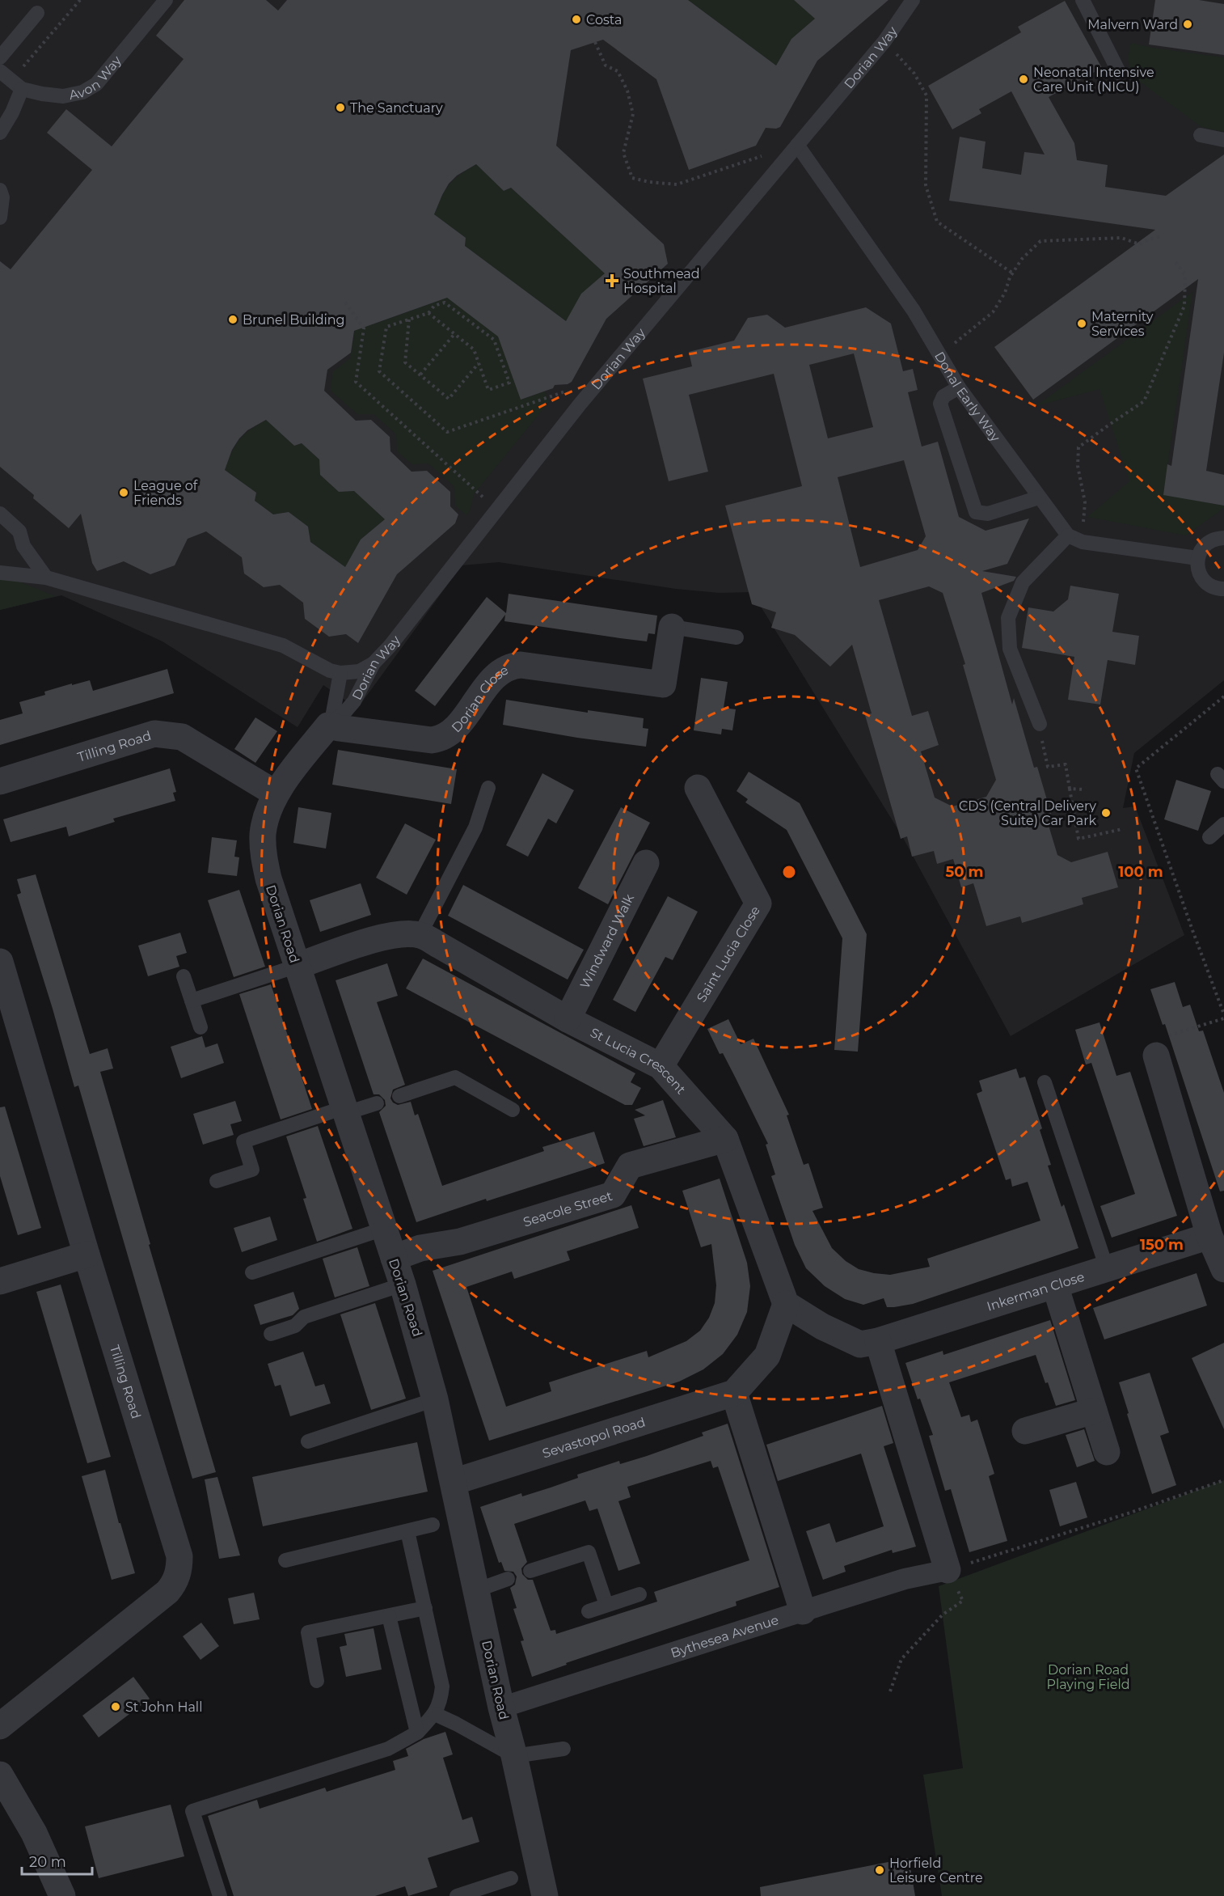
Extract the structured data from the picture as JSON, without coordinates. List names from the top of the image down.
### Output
{
  "streets": {
    "street": [
      "Dorian Close",
      "Tilling Road",
      "Dorian Road",
      "Windward Walk",
      "Saint Lucia Close",
      "St Lucia Crescent",
      "Seacole Street",
      "Inkerman Close",
      "Sevastopol Road",
      "Bythesea Avenue"
    ],
    "lane": ["Dorian Way", "Avon Way", "Donal Early Way"]
  },
  "crossings": [
    ["Dorian Way", "Donal Early Way"],
    ["Dorian Way", "Dorian Close"],
    ["Dorian Way", "Dorian Road"],
    ["Dorian Close", "Dorian Road"],
    ["Tilling Road", "Dorian Road"],
    ["Dorian Road", "St Lucia Crescent"],
    ["Dorian Road", "Seacole Street"],
    ["Dorian Road", "Sevastopol Road"],
    ["Dorian Road", "Bythesea Avenue"],
    ["Windward Walk", "St Lucia Crescent"],
    ["Saint Lucia Close", "St Lucia Crescent"],
    ["St Lucia Crescent", "Seacole Street"]
  ],
  "parks": ["Dorian Road Playing Field"],
  "places": {
    "other": [
      "Costa",
      "Malvern Ward",
      "Neonatal Intensive Care Unit (NICU)",
      "The Sanctuary",
      "Brunel Building",
      "Maternity Services",
      "League of Friends",
      "CDS (Central Delivery Suite) Car Park",
      "St John Hall",
      "Horfield Leisure Centre"
    ],
    "health": ["Southmead Hospital"]
  },
  "scale_bar": "20 m",
  "rings": ["50 m", "100 m", "150 m"]
}
